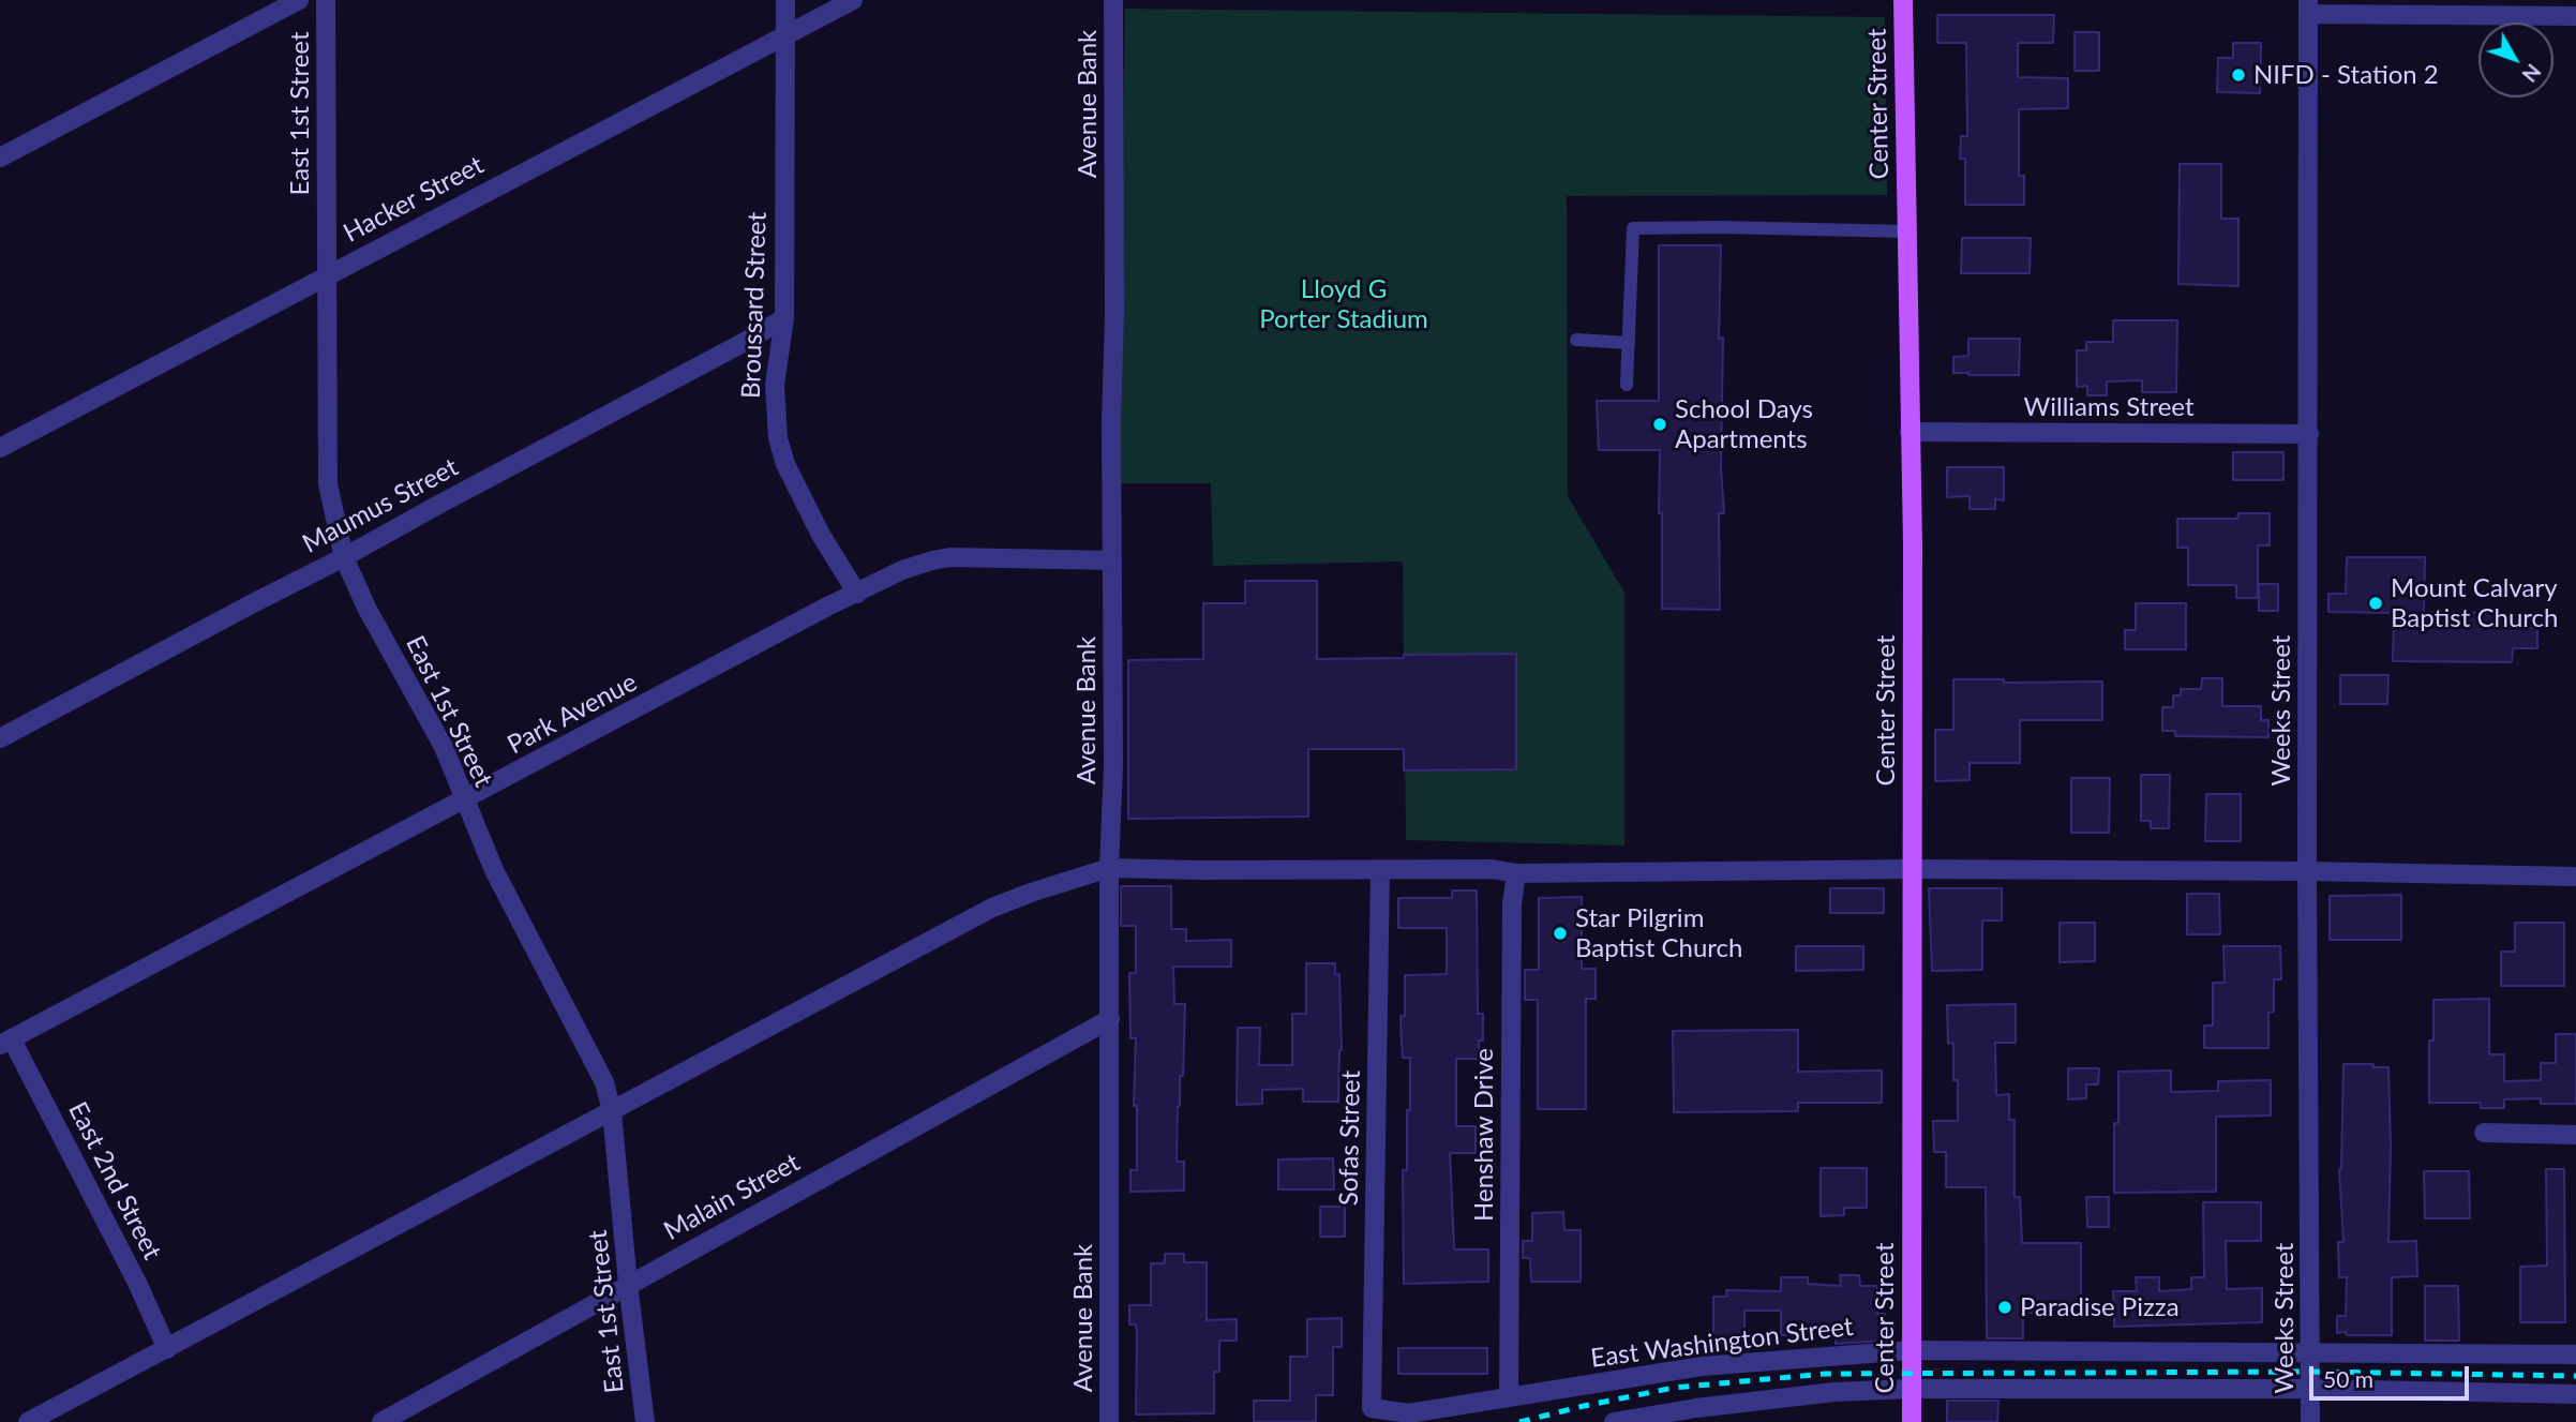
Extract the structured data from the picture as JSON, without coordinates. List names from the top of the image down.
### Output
{
  "streets": {
    "main road": ["Center Street"],
    "street": [
      "Avenue Bank",
      "East 1st Street",
      "Hacker Street",
      "Broussard Street",
      "Williams Street",
      "Maumus Street",
      "Weeks Street",
      "Park Avenue",
      "Henshaw Drive",
      "Sofas Street",
      "East 2nd Street",
      "Malain Street",
      "East Washington Street"
    ]
  },
  "crossings": [
    ["Avenue Bank", "Park Avenue"],
    ["Avenue Bank", "Malain Street"],
    ["Center Street", "Williams Street"],
    ["Center Street", "East Washington Street"],
    ["East 1st Street", "Hacker Street"],
    ["East 1st Street", "Maumus Street"],
    ["East 1st Street", "Park Avenue"],
    ["East 1st Street", "Malain Street"],
    ["Hacker Street", "Broussard Street"],
    ["Broussard Street", "Maumus Street"],
    ["Broussard Street", "Park Avenue"],
    ["Williams Street", "Weeks Street"],
    ["Weeks Street", "East Washington Street"],
    ["Park Avenue", "East 2nd Street"],
    ["Henshaw Drive", "East Washington Street"],
    ["Sofas Street", "East Washington Street"]
  ],
  "parks": ["Lloyd G Porter Stadium"],
  "places": [
    "NIFD - Station 2",
    "School Days Apartments",
    "Mount Calvary Baptist Church",
    "Star Pilgrim Baptist Church",
    "Paradise Pizza"
  ],
  "scale_bar": "50 m",
  "north": "bottom right"
}
